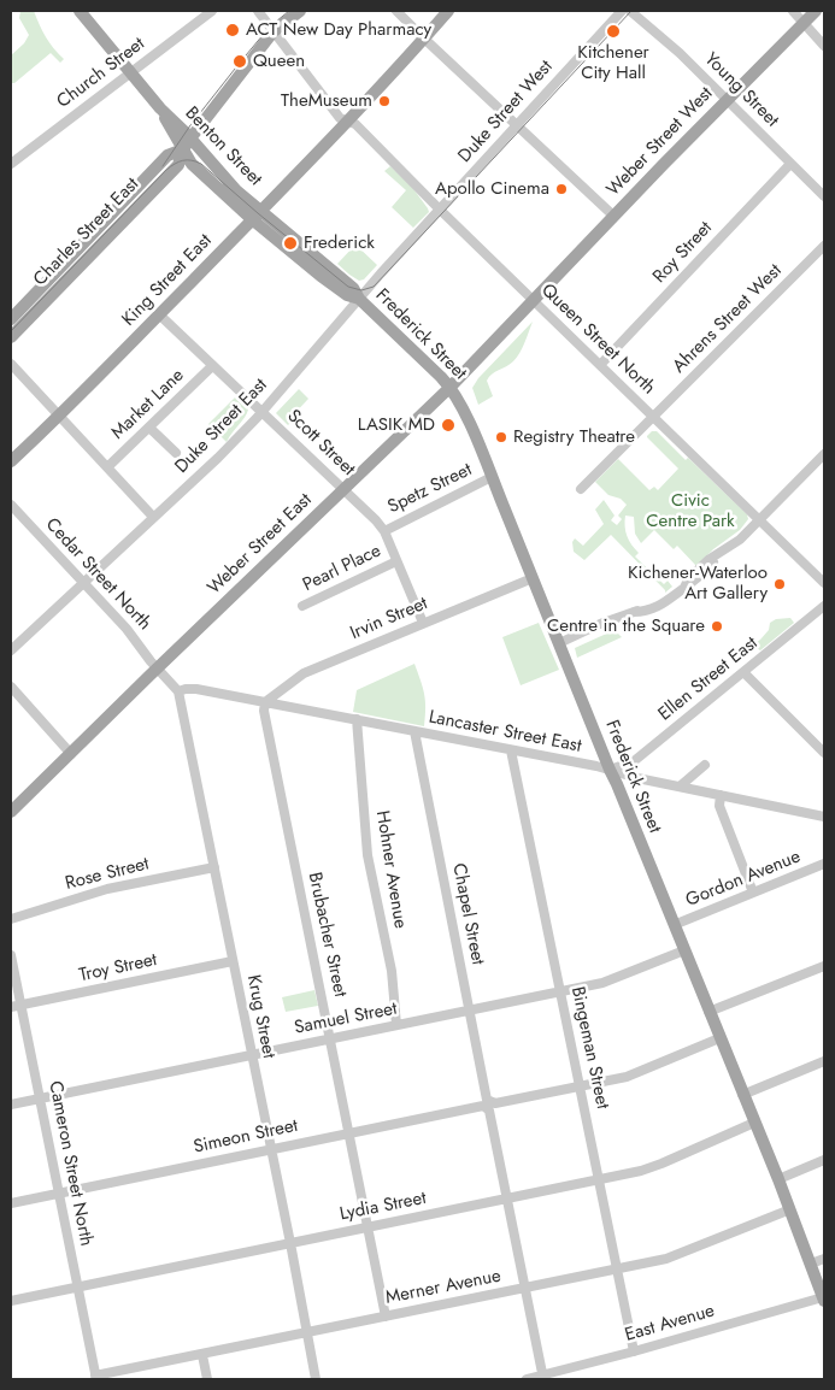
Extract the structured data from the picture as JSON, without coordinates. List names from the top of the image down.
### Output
{
  "streets": {
    "main road": [
      "Weber Street West",
      "Benton Street",
      "Charles Street East",
      "King Street East",
      "Frederick Street",
      "Weber Street East"
    ],
    "street": [
      "Church Street",
      "Young Street",
      "Duke Street West",
      "Roy Street",
      "Ahrens Street West",
      "Queen Street North",
      "Market Lane",
      "Duke Street East",
      "Scott Street",
      "Spetz Street",
      "Pearl Place",
      "Cedar Street North",
      "Irvin Street",
      "Ellen Street East",
      "Lancaster Street East",
      "Hohner Avenue",
      "Rose Street",
      "Gordon Avenue",
      "Chapel Street",
      "Brubacher Street",
      "Troy Street",
      "Krug Street",
      "Samuel Street",
      "Bingeman Street",
      "Simeon Street",
      "Cameron Street North",
      "Lydia Street",
      "Merner Avenue",
      "East Avenue"
    ]
  },
  "crossings": [
    ["Church Street", "Benton Street"],
    ["Young Street", "Weber Street West"],
    ["Young Street", "Roy Street"],
    ["Duke Street West", "Queen Street North"],
    ["Duke Street West", "Duke Street East"],
    ["Weber Street West", "Queen Street North"],
    ["Weber Street West", "Weber Street East"],
    ["Benton Street", "Charles Street East"],
    ["Benton Street", "King Street East"],
    ["Benton Street", "Frederick Street"],
    ["Charles Street East", "Queen Street North"],
    ["Roy Street", "Queen Street North"],
    ["King Street East", "Frederick Street"],
    ["King Street East", "Queen Street North"],
    ["King Street East", "Scott Street"],
    ["Ahrens Street West", "Queen Street North"],
    ["Frederick Street", "Duke Street East"],
    ["Frederick Street", "Spetz Street"],
    ["Frederick Street", "Weber Street East"],
    ["Frederick Street", "Irvin Street"],
    ["Frederick Street", "Ellen Street East"],
    ["Frederick Street", "Lancaster Street East"],
    ["Frederick Street", "Gordon Avenue"],
    ["Frederick Street", "Samuel Street"],
    ["Frederick Street", "Simeon Street"],
    ["Frederick Street", "Lydia Street"],
    ["Frederick Street", "Merner Avenue"],
    ["Frederick Street", "East Avenue"],
    ["Queen Street North", "Duke Street East"],
    ["Queen Street North", "Weber Street East"],
    ["Market Lane", "Scott Street"],
    ["Duke Street East", "Scott Street"],
    ["Duke Street East", "Cedar Street North"],
    ["Scott Street", "Spetz Street"],
    ["Scott Street", "Weber Street East"],
    ["Scott Street", "Pearl Place"],
    ["Scott Street", "Irvin Street"],
    ["Weber Street East", "Cedar Street North"],
    ["Irvin Street", "Lancaster Street East"],
    ["Irvin Street", "Brubacher Street"],
    ["Ellen Street East", "Lancaster Street East"],
    ["Lancaster Street East", "Hohner Avenue"],
    ["Lancaster Street East", "Chapel Street"],
    ["Lancaster Street East", "Brubacher Street"],
    ["Lancaster Street East", "Krug Street"],
    ["Lancaster Street East", "Bingeman Street"],
    ["Hohner Avenue", "Samuel Street"],
    ["Rose Street", "Krug Street"],
    ["Chapel Street", "Samuel Street"],
    ["Chapel Street", "Simeon Street"],
    ["Chapel Street", "Lydia Street"],
    ["Chapel Street", "Merner Avenue"],
    ["Chapel Street", "East Avenue"],
    ["Brubacher Street", "Samuel Street"],
    ["Brubacher Street", "Simeon Street"],
    ["Brubacher Street", "Lydia Street"],
    ["Brubacher Street", "Merner Avenue"],
    ["Troy Street", "Krug Street"],
    ["Troy Street", "Cameron Street North"],
    ["Krug Street", "Samuel Street"],
    ["Krug Street", "Simeon Street"],
    ["Krug Street", "Lydia Street"],
    ["Krug Street", "Merner Avenue"],
    ["Samuel Street", "Bingeman Street"],
    ["Samuel Street", "Cameron Street North"],
    ["Bingeman Street", "Simeon Street"],
    ["Bingeman Street", "Lydia Street"],
    ["Bingeman Street", "Merner Avenue"],
    ["Bingeman Street", "East Avenue"],
    ["Simeon Street", "Cameron Street North"],
    ["Cameron Street North", "Lydia Street"],
    ["Cameron Street North", "Merner Avenue"]
  ],
  "parks": ["Civic Centre Park"],
  "places": [
    "ACT New Day Pharmacy",
    "Kitchener City Hall",
    "Queen",
    "TheMuseum",
    "Apollo Cinema",
    "Frederick",
    "LASIK MD",
    "Registry Theatre",
    "Kichener-Waterloo Art Gallery",
    "Centre in the Square"
  ]
}
